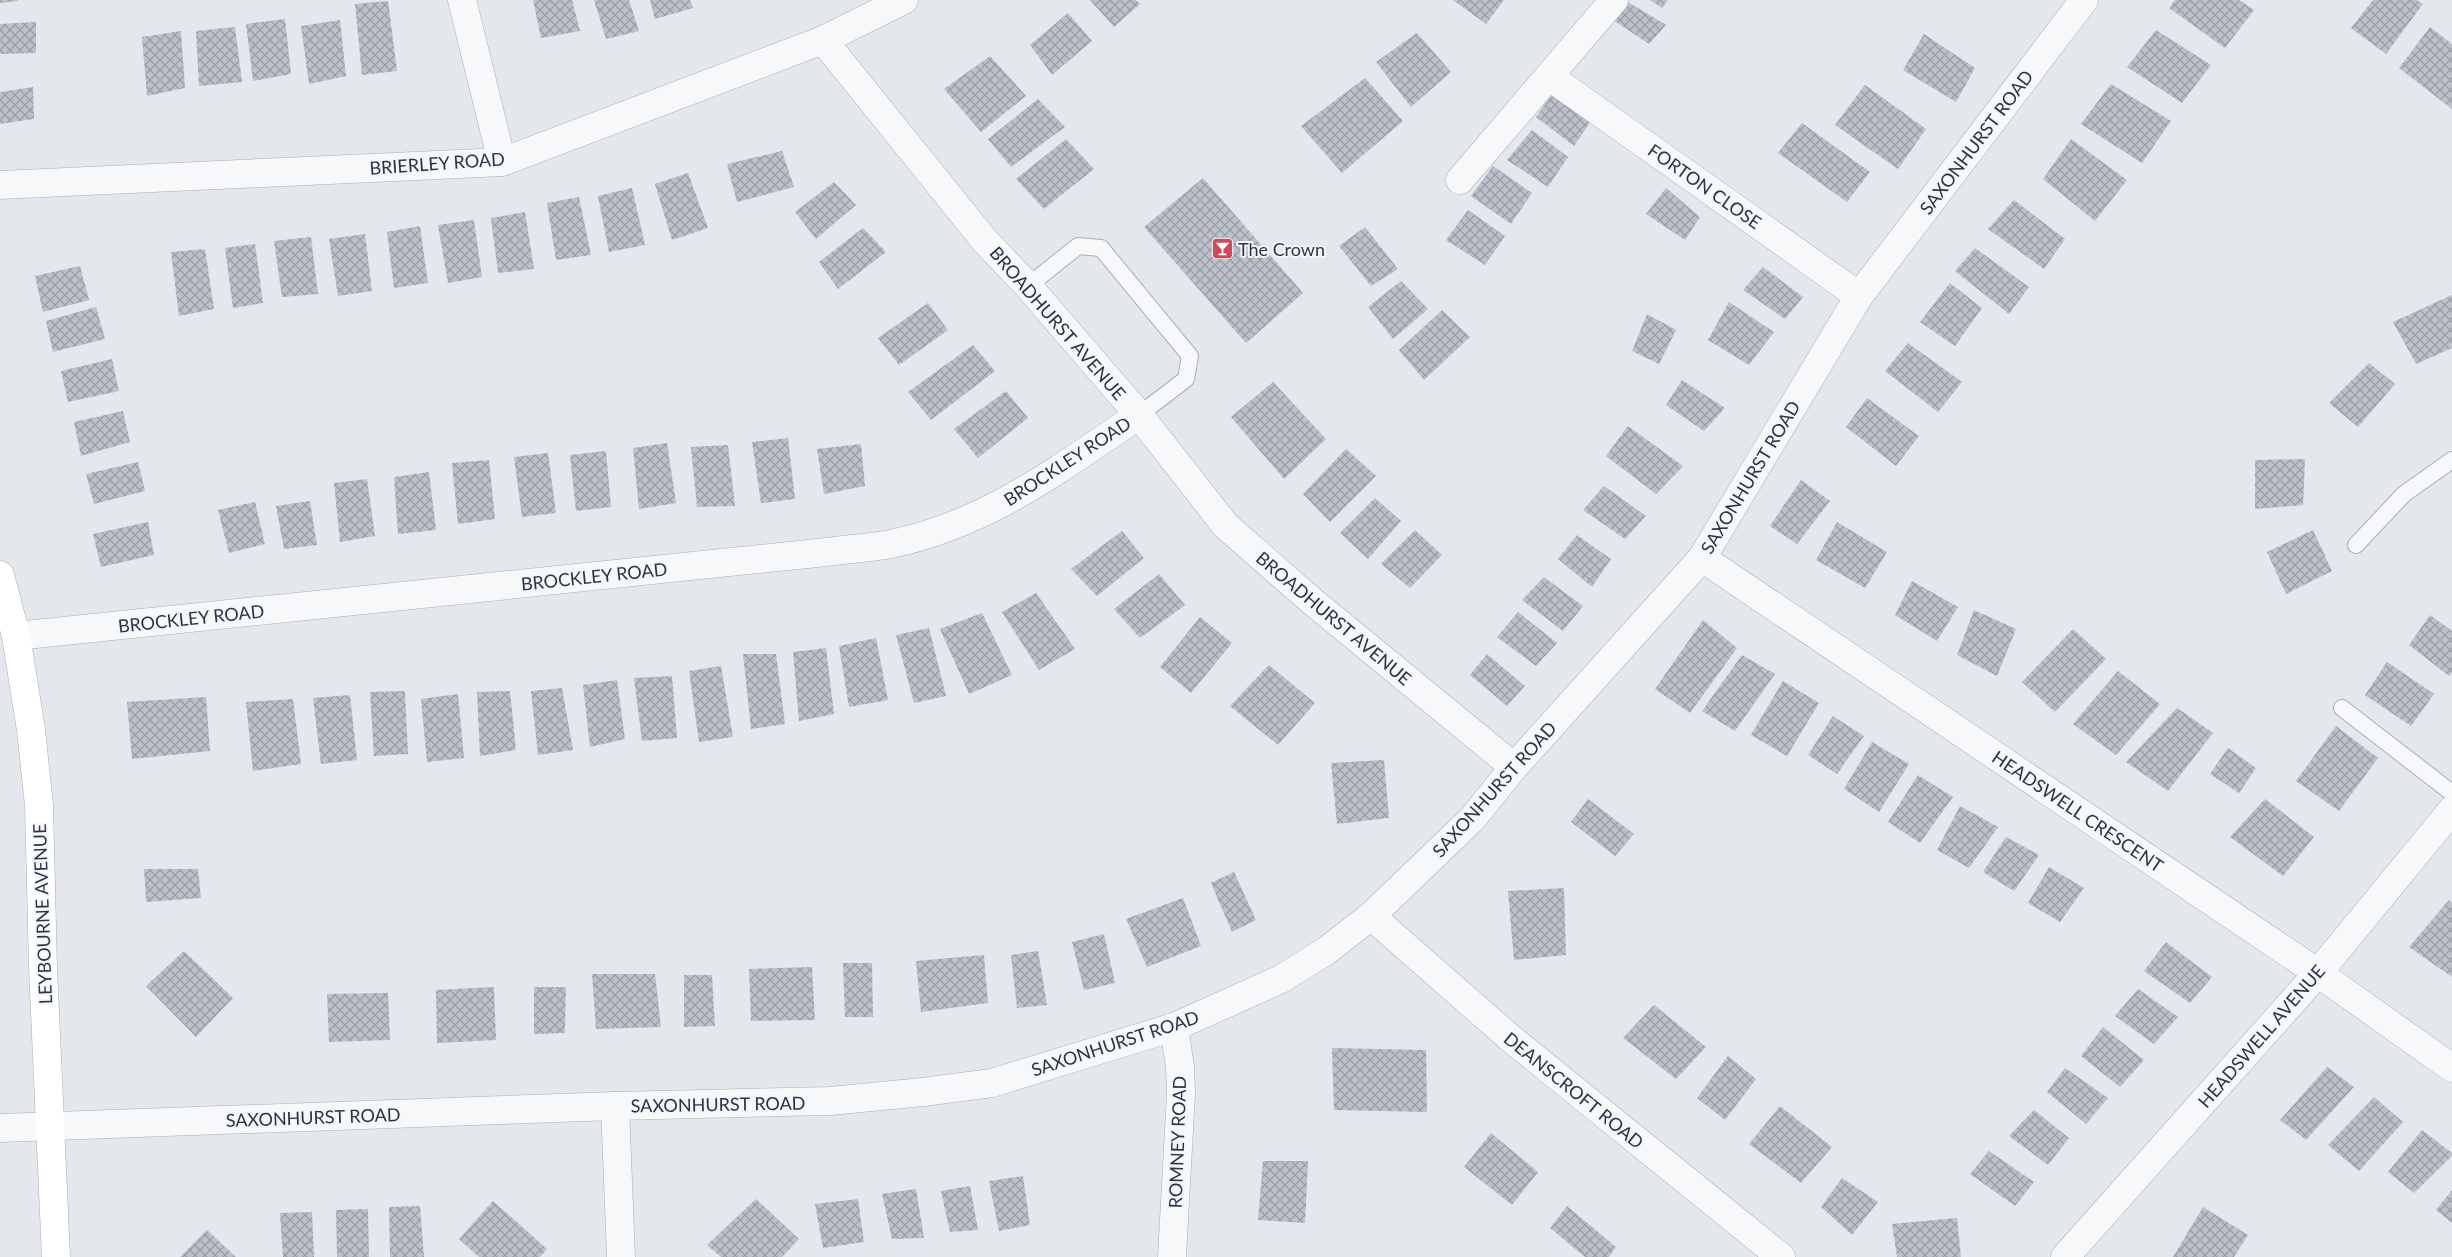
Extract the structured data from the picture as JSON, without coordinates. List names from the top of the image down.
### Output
{
  "streets": {
    "street": [
      "SAXONHURST ROAD",
      "BRIERLEY ROAD",
      "FORTON CLOSE",
      "BROADHURST AVENUE",
      "BROCKLEY ROAD",
      "HEADSWELL CRESCENT",
      "LEYBOURNE AVENUE",
      "HEADSWELL AVENUE",
      "DEANSCROFT ROAD",
      "ROMNEY ROAD"
    ]
  },
  "crossings": [
    ["SAXONHURST ROAD", "FORTON CLOSE"],
    ["SAXONHURST ROAD", "BROADHURST AVENUE"],
    ["SAXONHURST ROAD", "HEADSWELL CRESCENT"],
    ["SAXONHURST ROAD", "LEYBOURNE AVENUE"],
    ["SAXONHURST ROAD", "DEANSCROFT ROAD"],
    ["SAXONHURST ROAD", "ROMNEY ROAD"],
    ["BRIERLEY ROAD", "BROADHURST AVENUE"],
    ["BROADHURST AVENUE", "BROCKLEY ROAD"],
    ["BROCKLEY ROAD", "LEYBOURNE AVENUE"],
    ["HEADSWELL CRESCENT", "HEADSWELL AVENUE"]
  ],
  "places": {
    "bar": ["The Crown"]
  }
}
